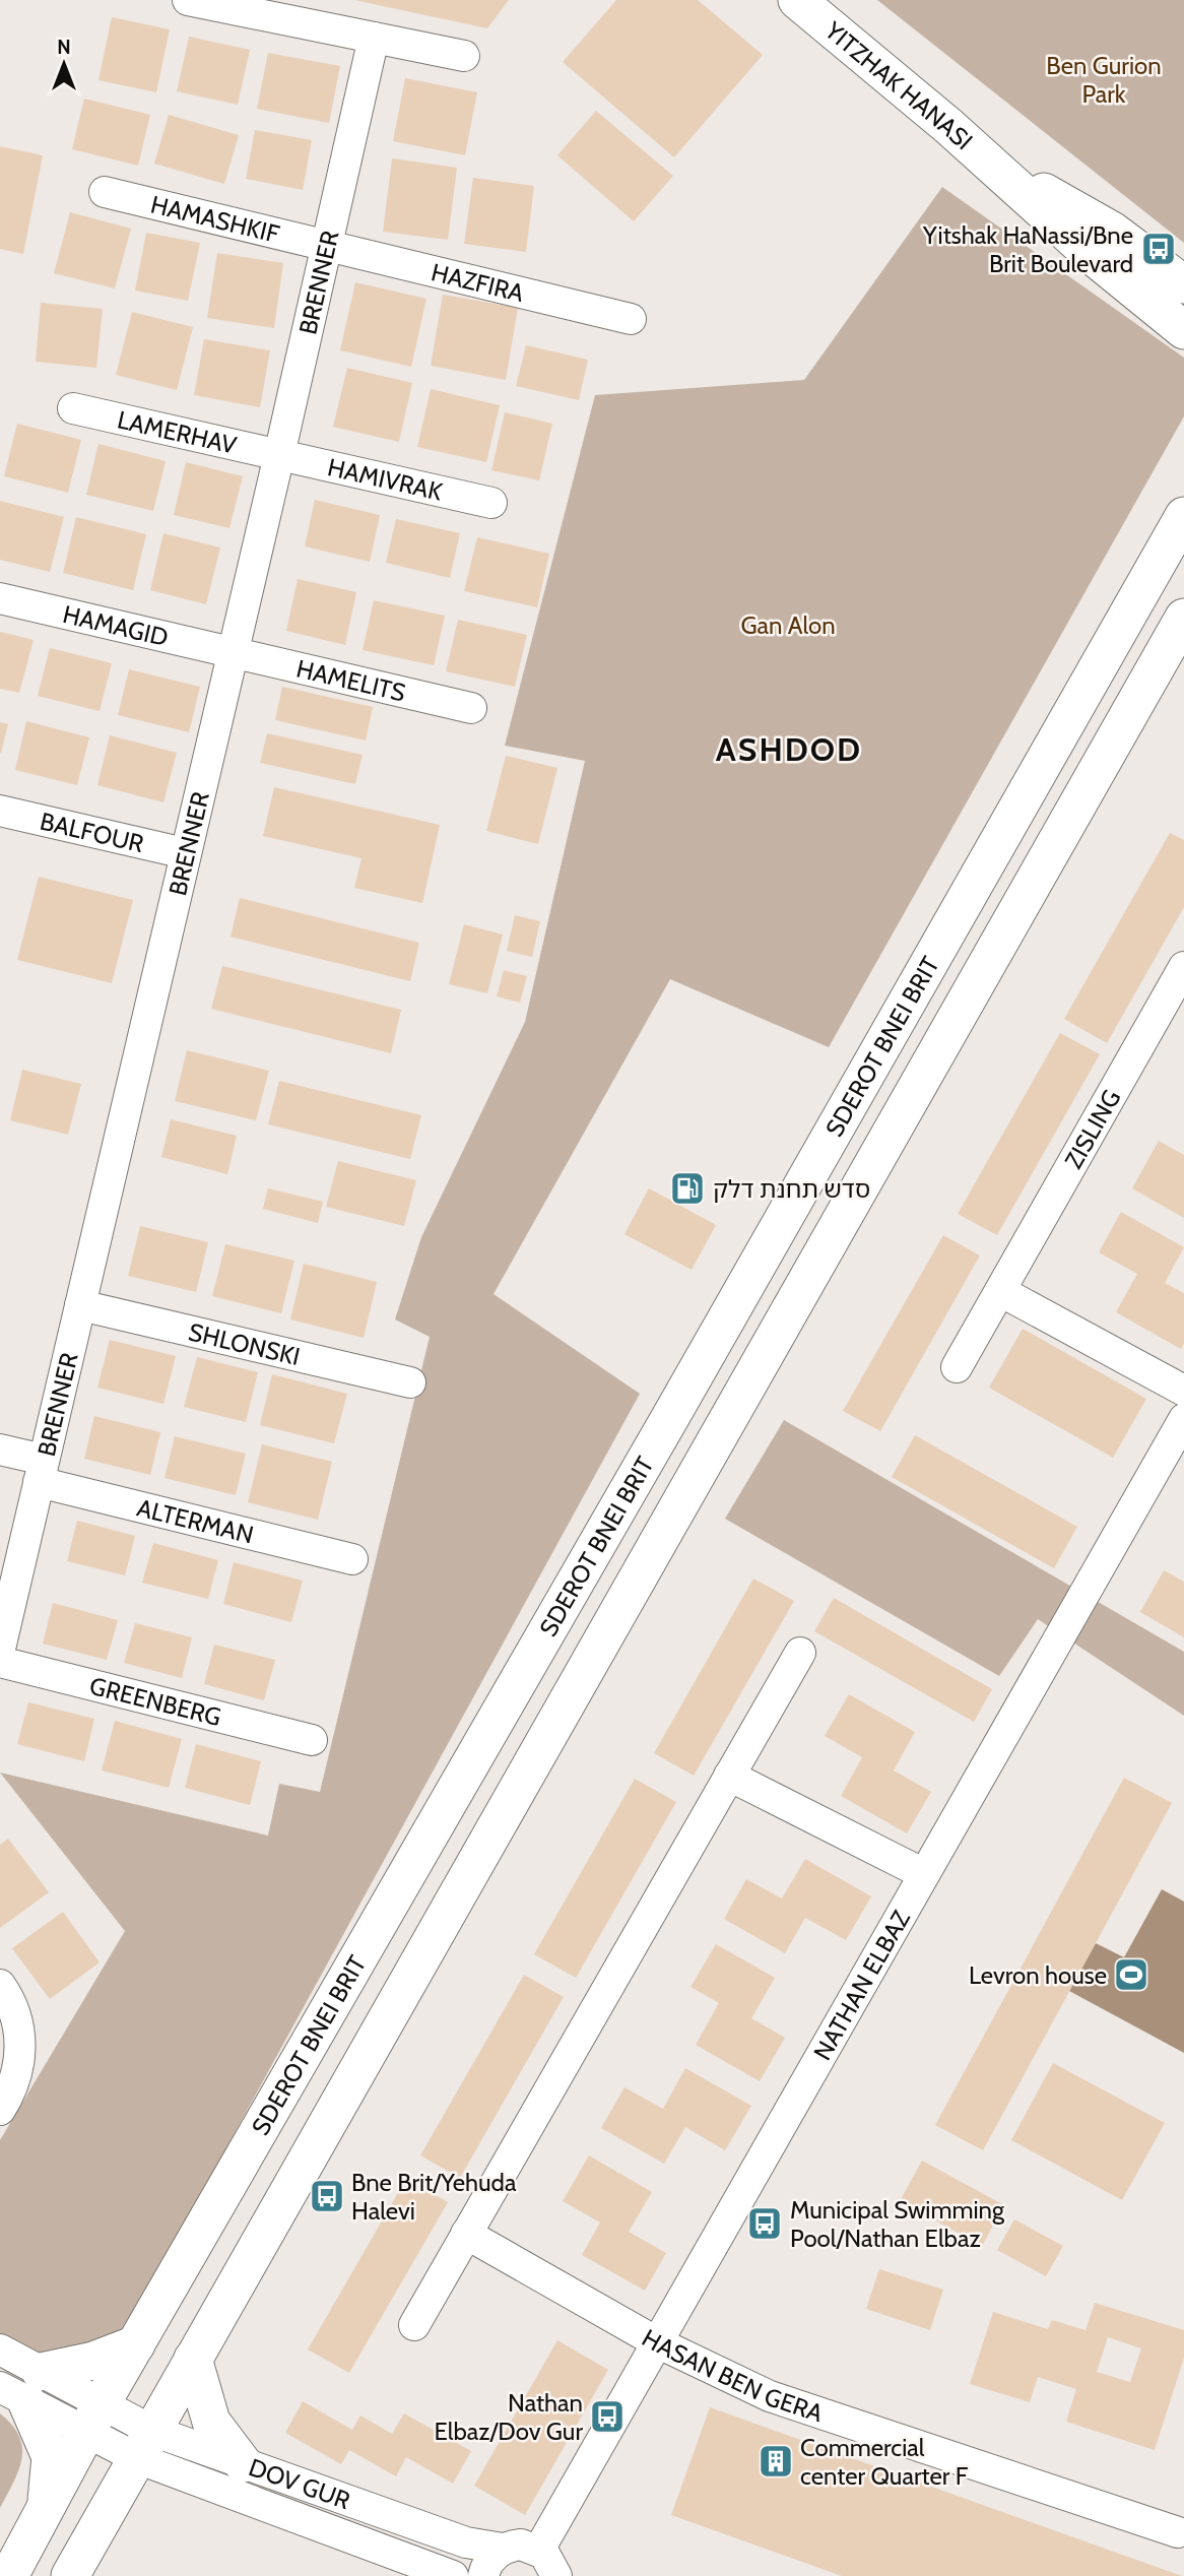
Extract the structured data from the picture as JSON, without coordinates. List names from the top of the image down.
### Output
{
  "streets": {
    "main road": ["YITZHAK HANASI", "SDEROT BNEI BRIT"],
    "street": [
      "HAMASHKIF",
      "HAZFIRA",
      "BRENNER",
      "LAMERHAV",
      "HAMIVRAK",
      "HAMAGID",
      "HAMELITS",
      "BALFOUR",
      "ZISLING",
      "SHLONSKI",
      "ALTERMAN",
      "GREENBERG",
      "NATHAN ELBAZ",
      "HASAN BEN GERA",
      "DOV GUR"
    ]
  },
  "crossings": [
    ["HAMASHKIF", "HAZFIRA"],
    ["HAMASHKIF", "BRENNER"],
    ["HAZFIRA", "BRENNER"],
    ["BRENNER", "LAMERHAV"],
    ["BRENNER", "HAMIVRAK"],
    ["BRENNER", "HAMAGID"],
    ["BRENNER", "HAMELITS"],
    ["BRENNER", "BALFOUR"],
    ["BRENNER", "SHLONSKI"],
    ["BRENNER", "ALTERMAN"],
    ["LAMERHAV", "HAMIVRAK"],
    ["HAMAGID", "HAMELITS"],
    ["SDEROT BNEI BRIT", "DOV GUR"],
    ["NATHAN ELBAZ", "HASAN BEN GERA"],
    ["NATHAN ELBAZ", "DOV GUR"]
  ],
  "districts": ["ASHDOD"],
  "parks": ["Ben Gurion Park", "Gan Alon"],
  "places": {
    "bus stop": [
      "Yitshak HaNassi/Bne Brit Boulevard",
      "Bne Brit/Yehuda Halevi",
      "Municipal Swimming Pool/Nathan Elbaz",
      "Nathan Elbaz/Dov Gur"
    ],
    "fuel station": ["סדש תחנת דלק"],
    "sports": ["Levron house"],
    "building": ["Commercial center Quarter F"]
  },
  "north": "top"
}
